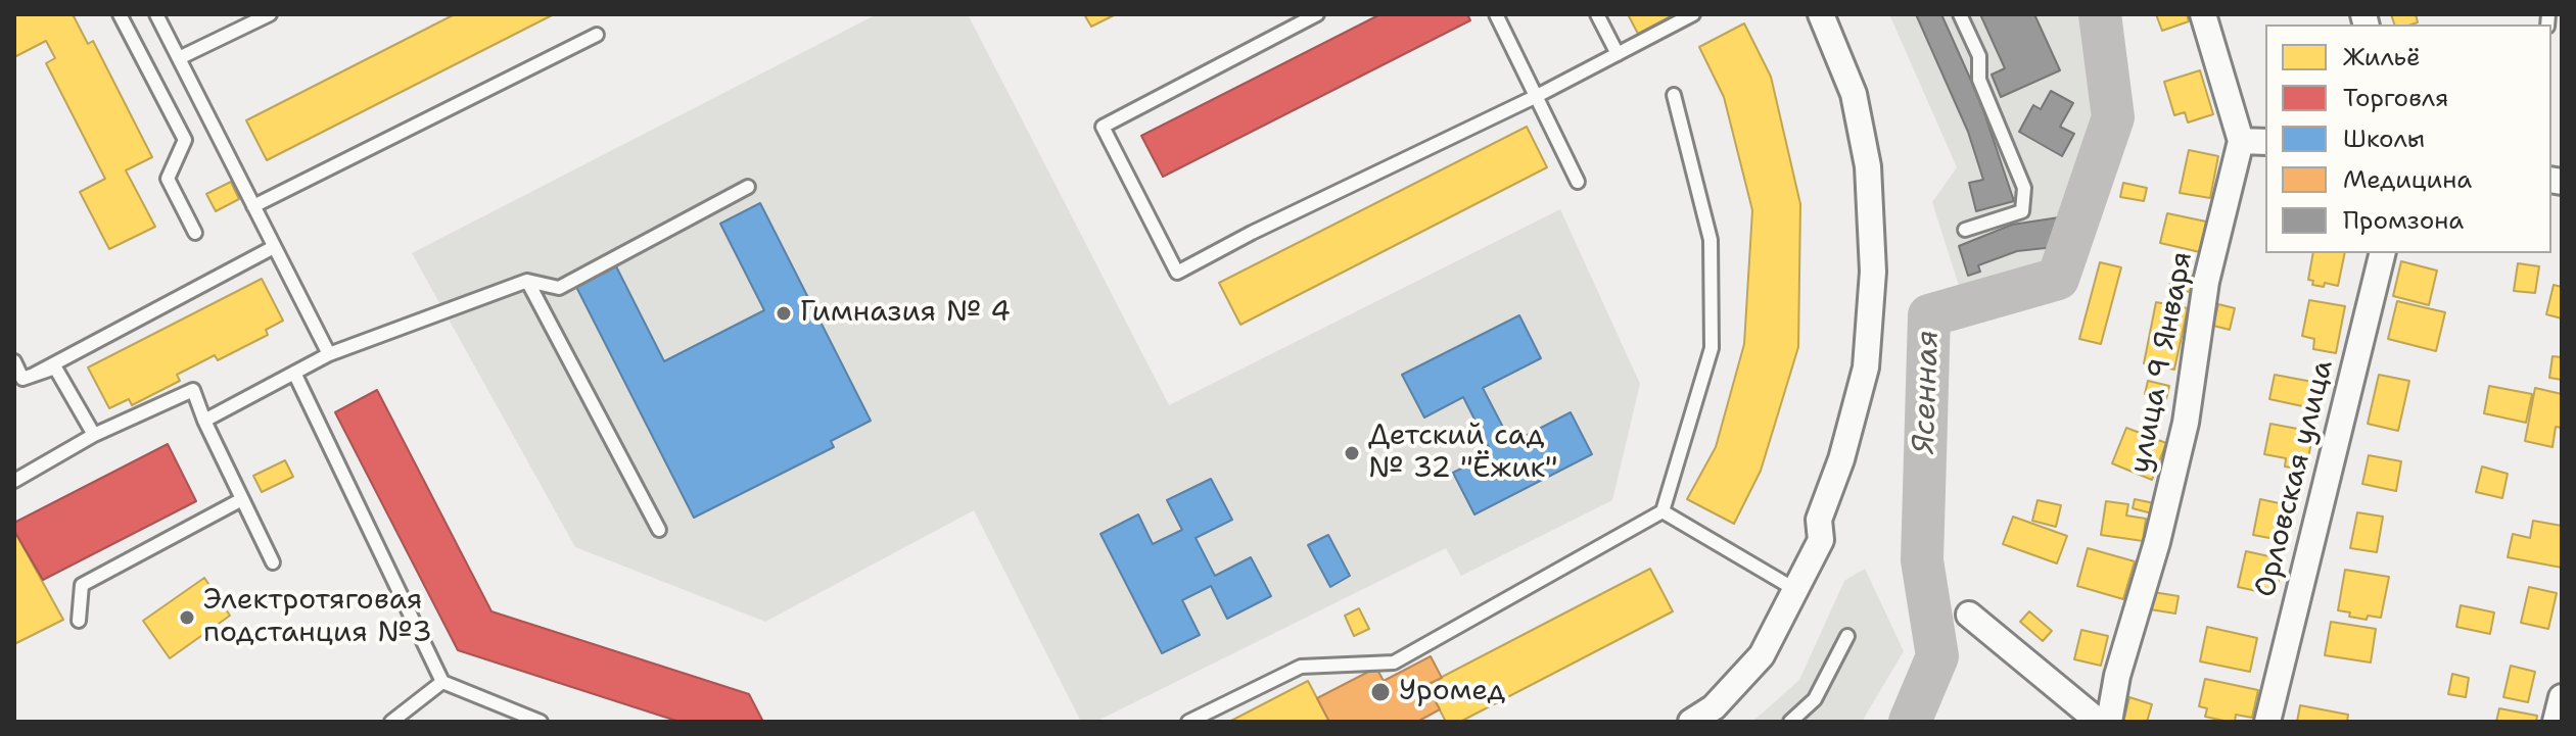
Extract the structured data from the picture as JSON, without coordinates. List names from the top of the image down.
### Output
{
  "streets": {
    "street": ["улица 9 Января", "Орловская улица"]
  },
  "water": ["Ясенная"],
  "places": [
    "Гимназия № 4",
    "Детский сад № 32 \"Ёжик\"",
    "Электротяговая подстанция №3",
    "Уромед"
  ],
  "legend": [
    "Жильё",
    "Торговля",
    "Школы",
    "Медицина",
    "Промзона"
  ]
}
